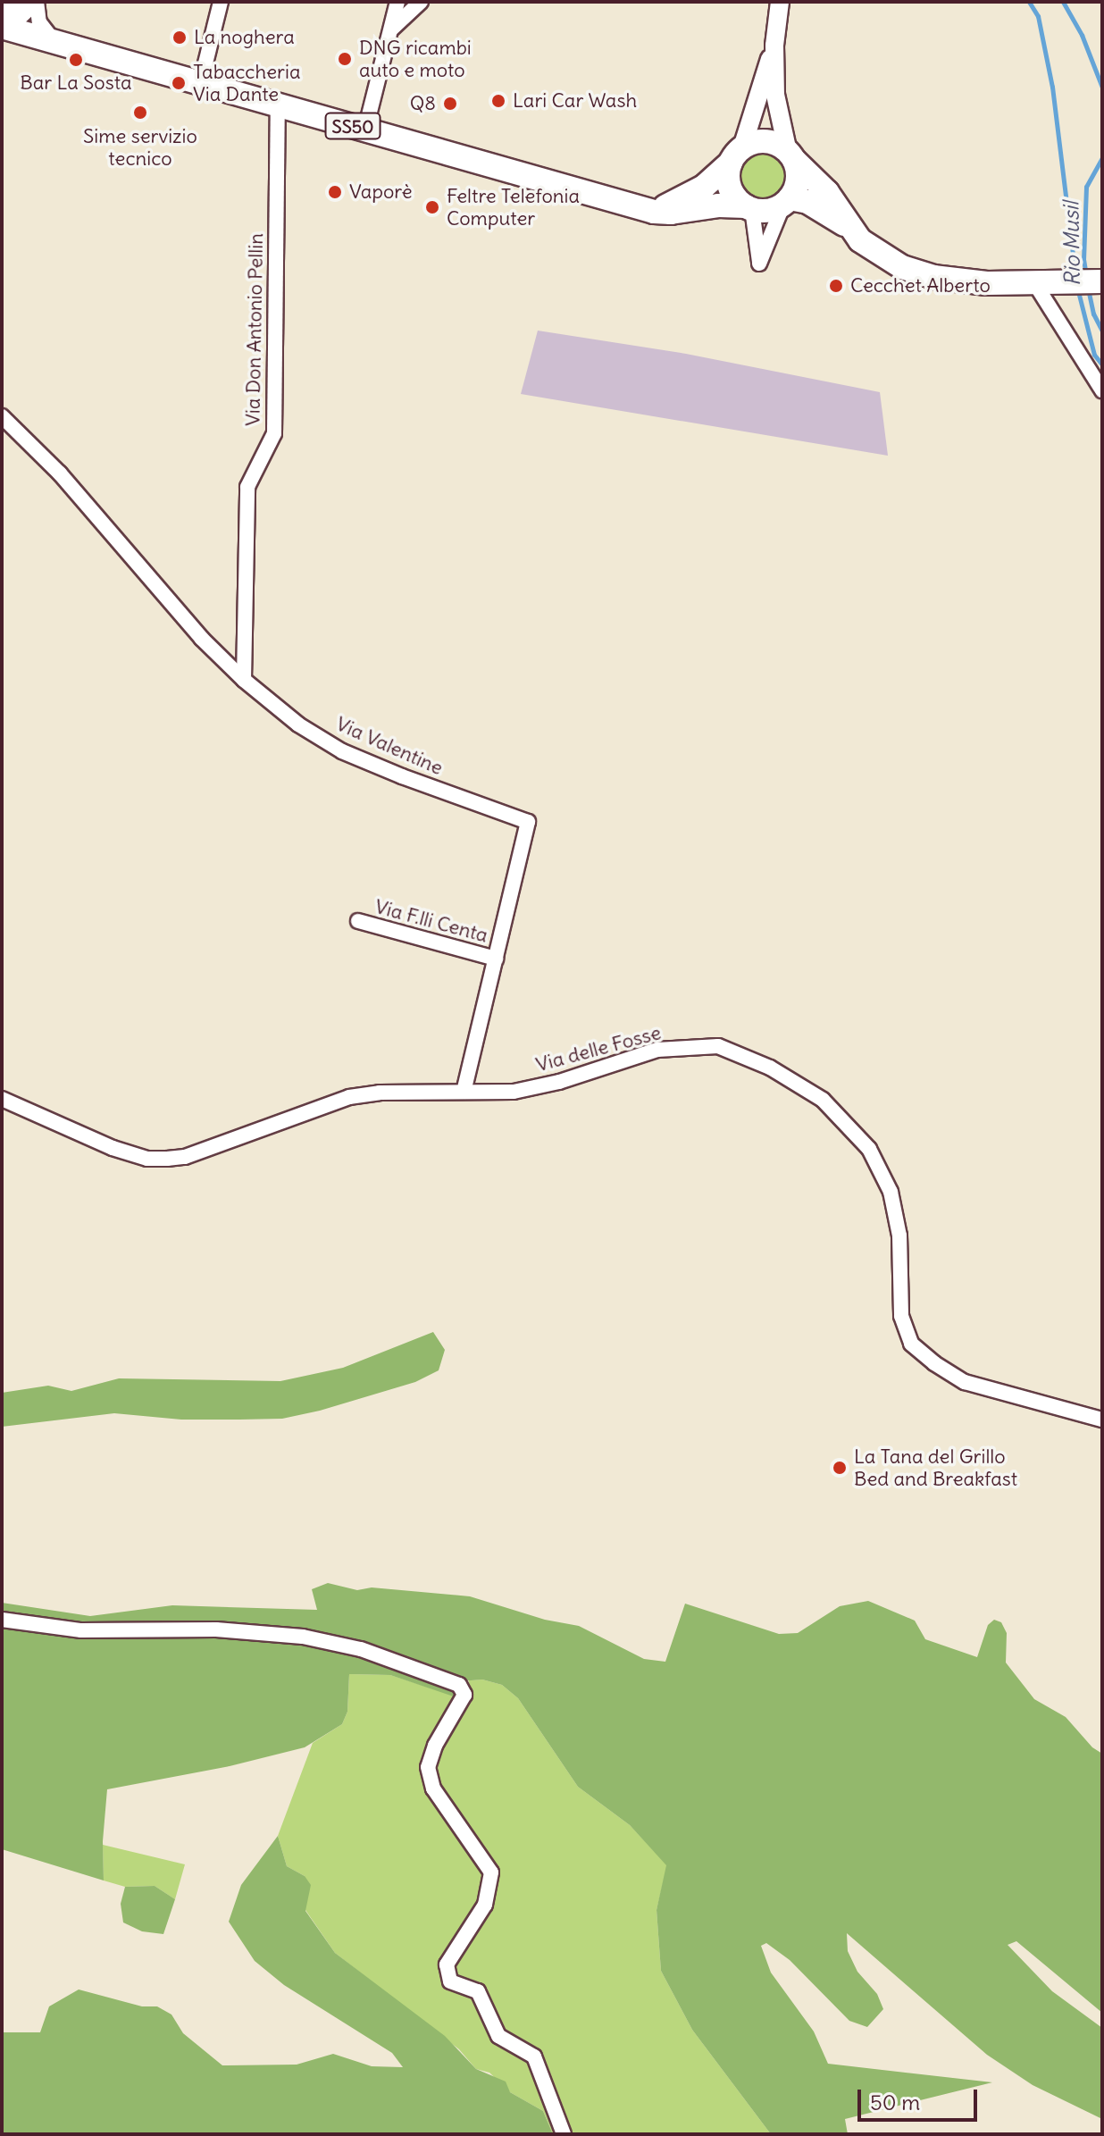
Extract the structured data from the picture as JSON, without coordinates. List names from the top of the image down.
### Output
{
  "streets": {
    "main road": ["SS50"],
    "street": [
      "Via Don Antonio Pellin",
      "Via Valentine",
      "Via F.lli Centa",
      "Via delle Fosse"
    ]
  },
  "crossings": [
    ["SS50", "Via Don Antonio Pellin"],
    ["Via Don Antonio Pellin", "Via Valentine"],
    ["Via Valentine", "Via F.lli Centa"],
    ["Via Valentine", "Via delle Fosse"]
  ],
  "water": ["Rio Musil"],
  "places": [
    "La noghera",
    "DNG ricambi auto e moto",
    "Bar La Sosta",
    "Tabaccheria Via Dante",
    "Lari Car Wash",
    "Q8",
    "Sime servizio tecnico",
    "Vaporè",
    "Feltre Telefonia Computer",
    "Cecchet Alberto",
    "La Tana del Grillo Bed and Breakfast"
  ],
  "scale_bar": "50 m"
}
